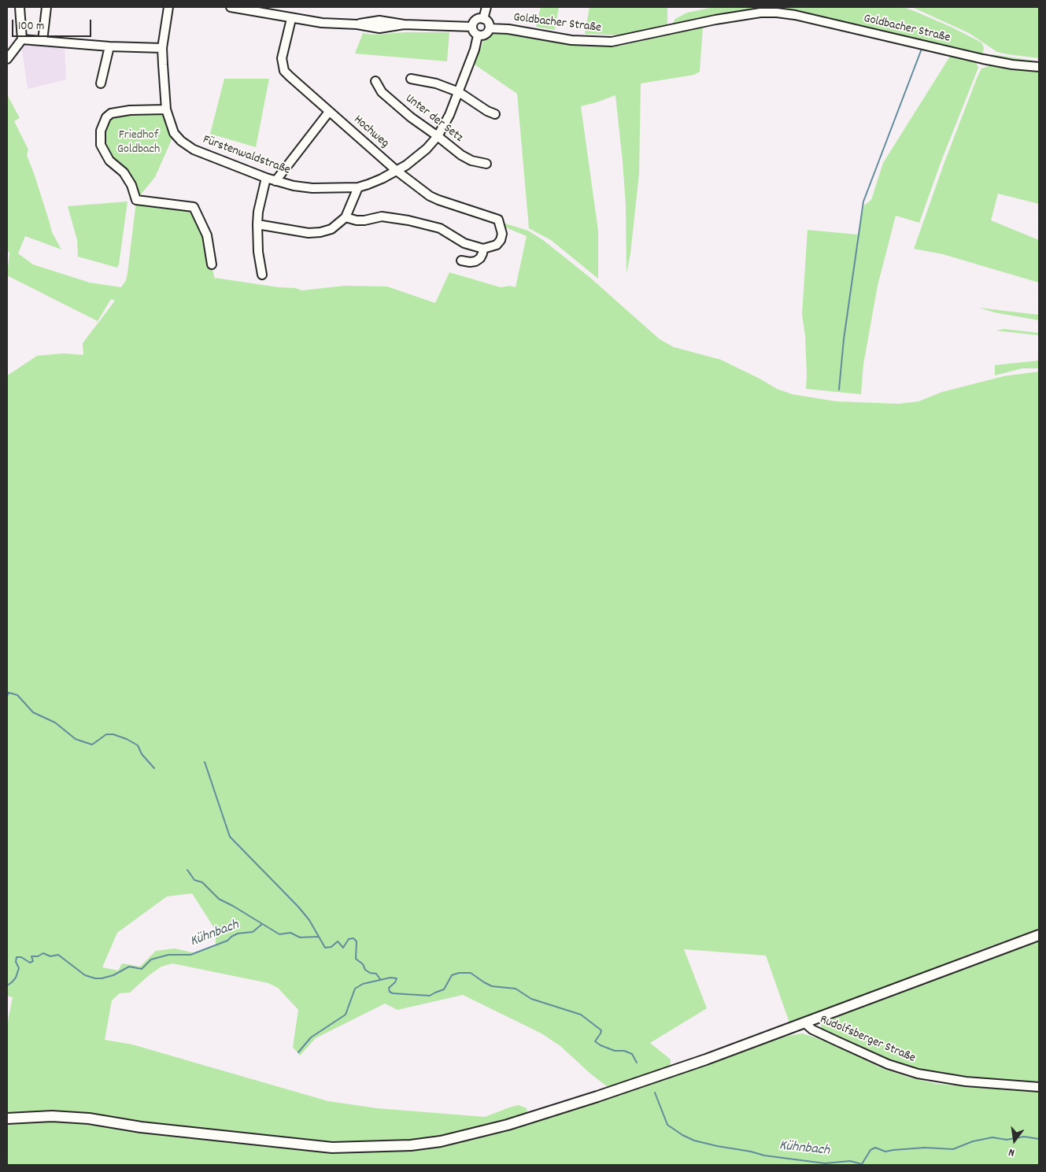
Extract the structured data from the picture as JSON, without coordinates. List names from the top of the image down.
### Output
{
  "streets": {
    "street": [
      "Goldbacher Straße",
      "Unter der Setz",
      "Hochweg",
      "Fürstenwaldstraße",
      "Rudolfsberger Straße"
    ]
  },
  "crossings": [
    ["Goldbacher Straße", "Fürstenwaldstraße"],
    ["Unter der Setz", "Fürstenwaldstraße"],
    ["Hochweg", "Fürstenwaldstraße"]
  ],
  "water": ["Kühnbach"],
  "parks": ["Friedhof Goldbach"],
  "scale_bar": "100 m",
  "north": "bottom"
}
